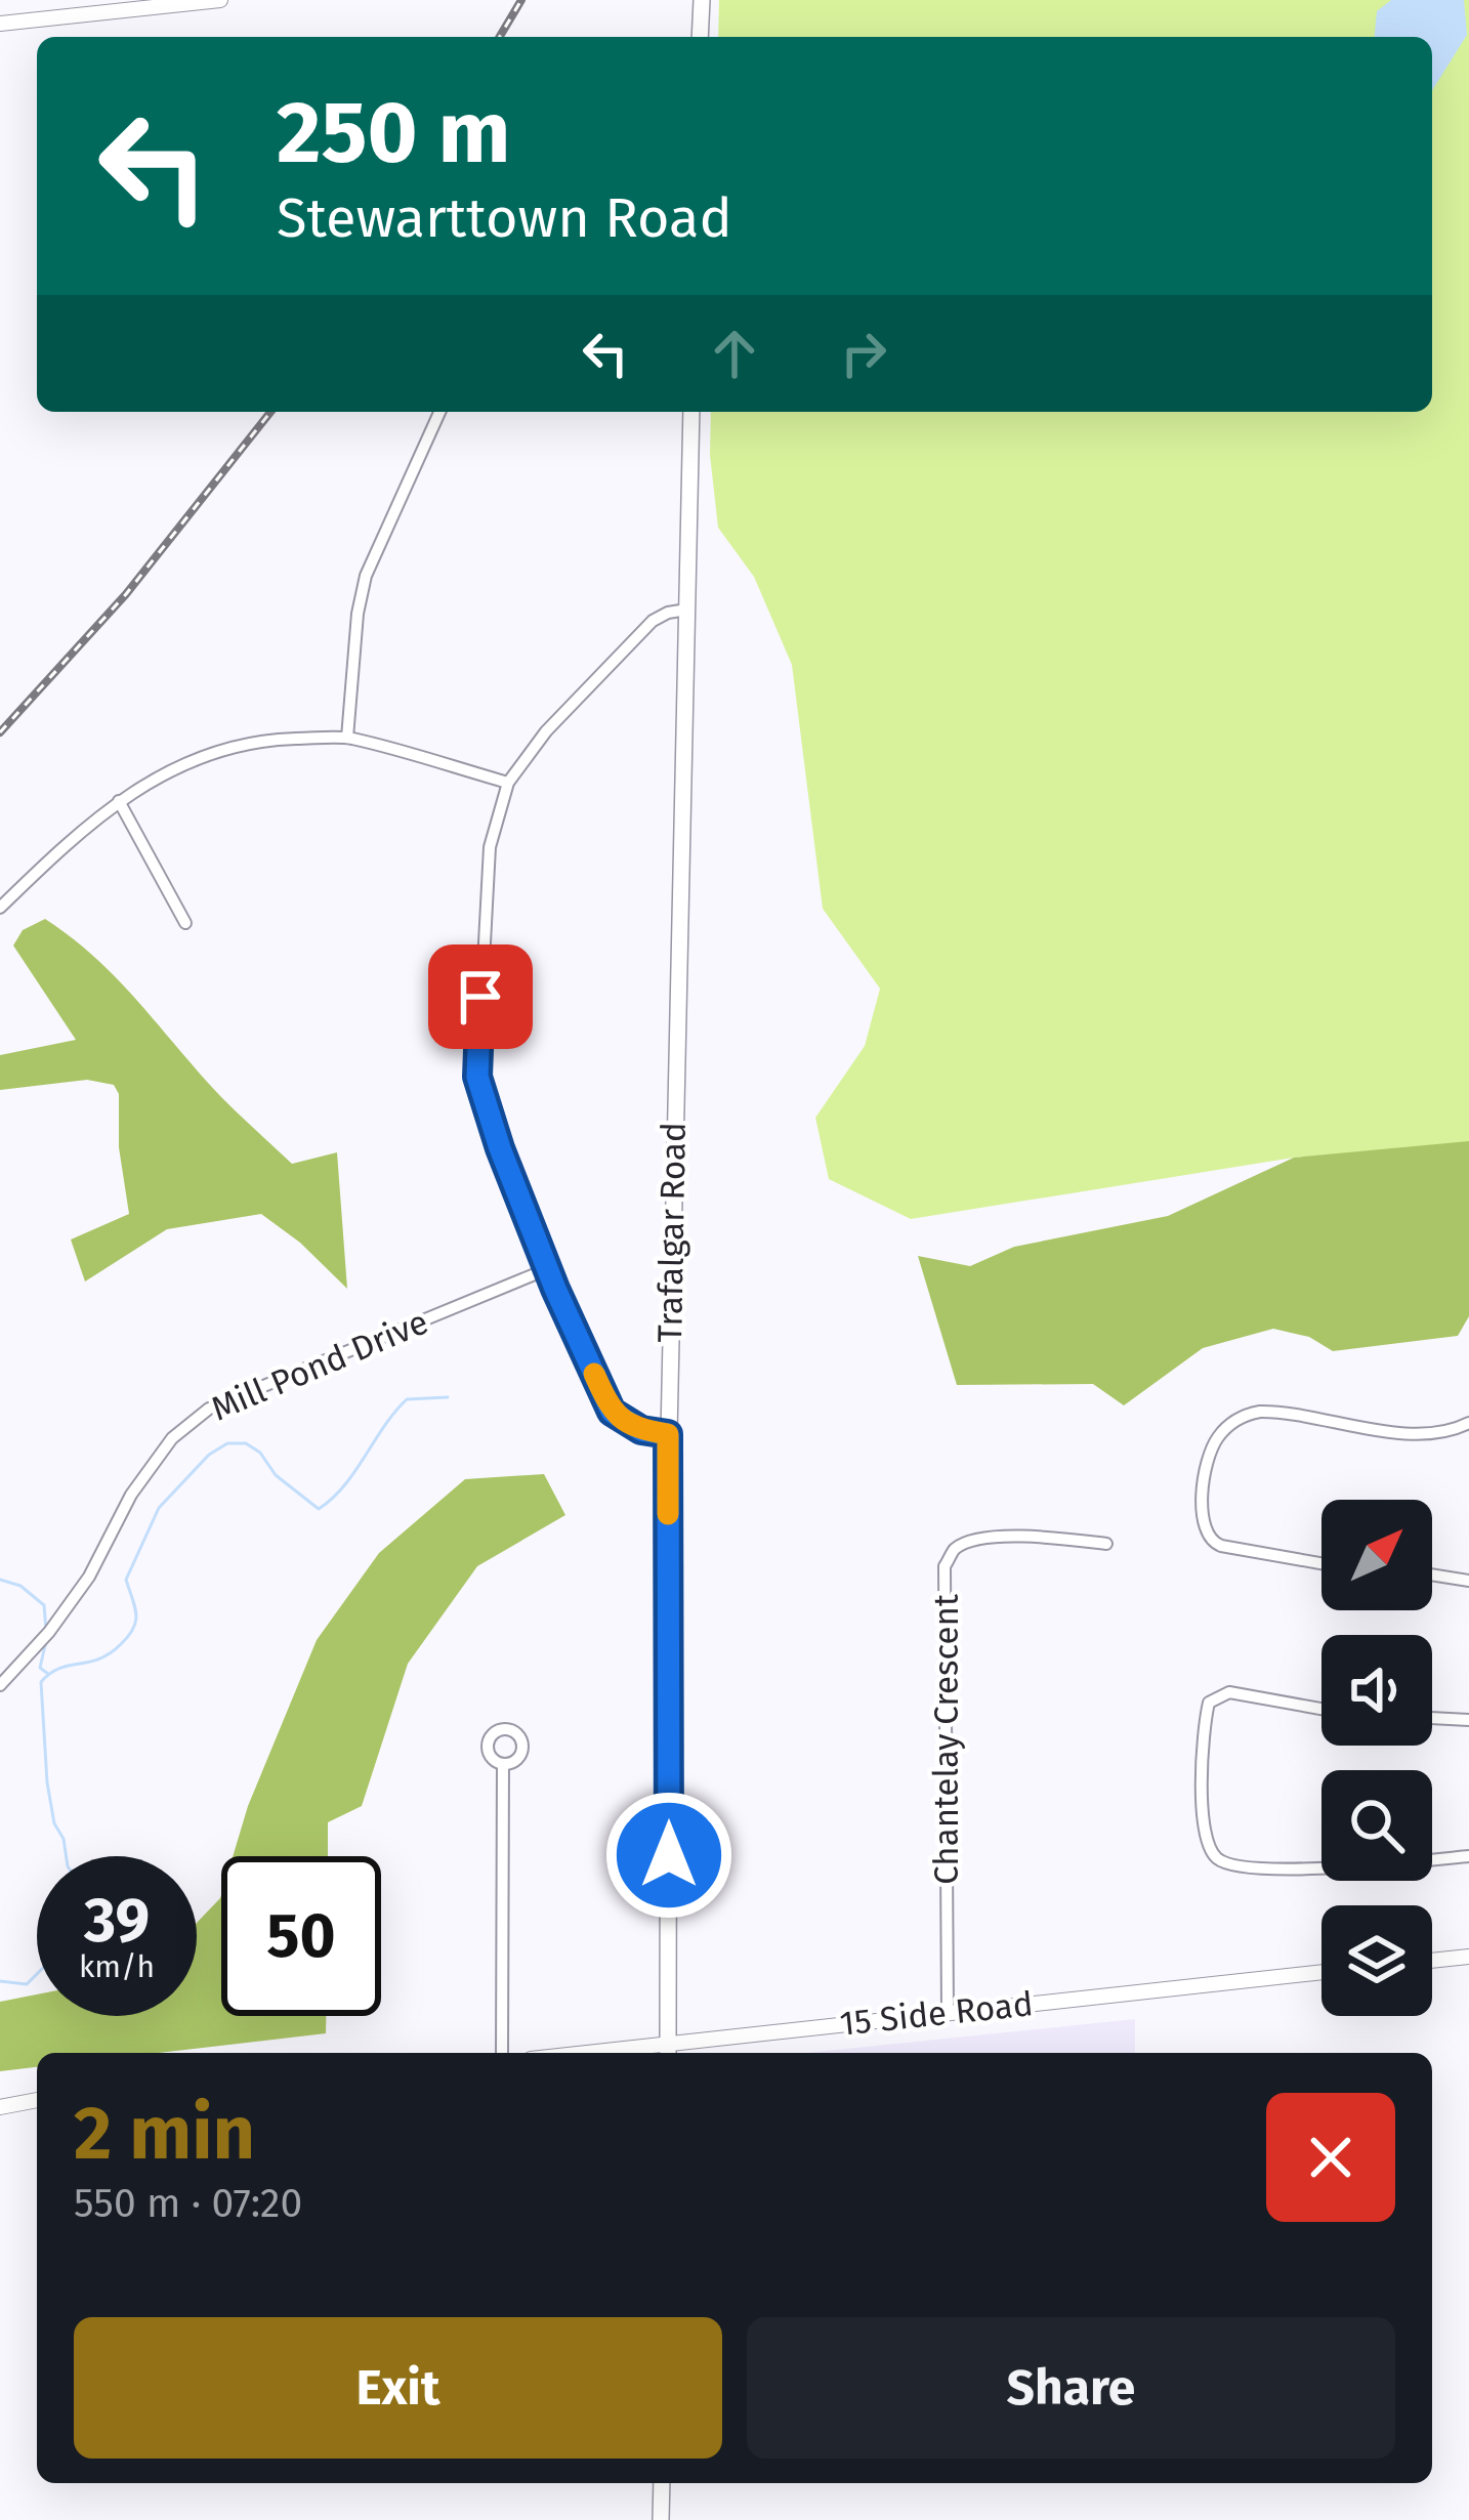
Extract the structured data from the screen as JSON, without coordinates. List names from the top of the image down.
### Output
{
  "streets": {
    "main road": ["Trafalgar Road"],
    "street": ["Mill Pond Drive", "Chantelay Crescent", "15 Side Road"]
  },
  "crossings": [
    ["Trafalgar Road", "15 Side Road"],
    ["Chantelay Crescent", "15 Side Road"]
  ],
  "north": "top right",
  "page": {
    "turn": ["250 m", "Stewarttown Road"],
    "speed": "39 km/h",
    "limit": "50",
    "heading": ["2 min", "550 m · 07:20"],
    "buttons": ["Exit", "Share"]
  }
}
